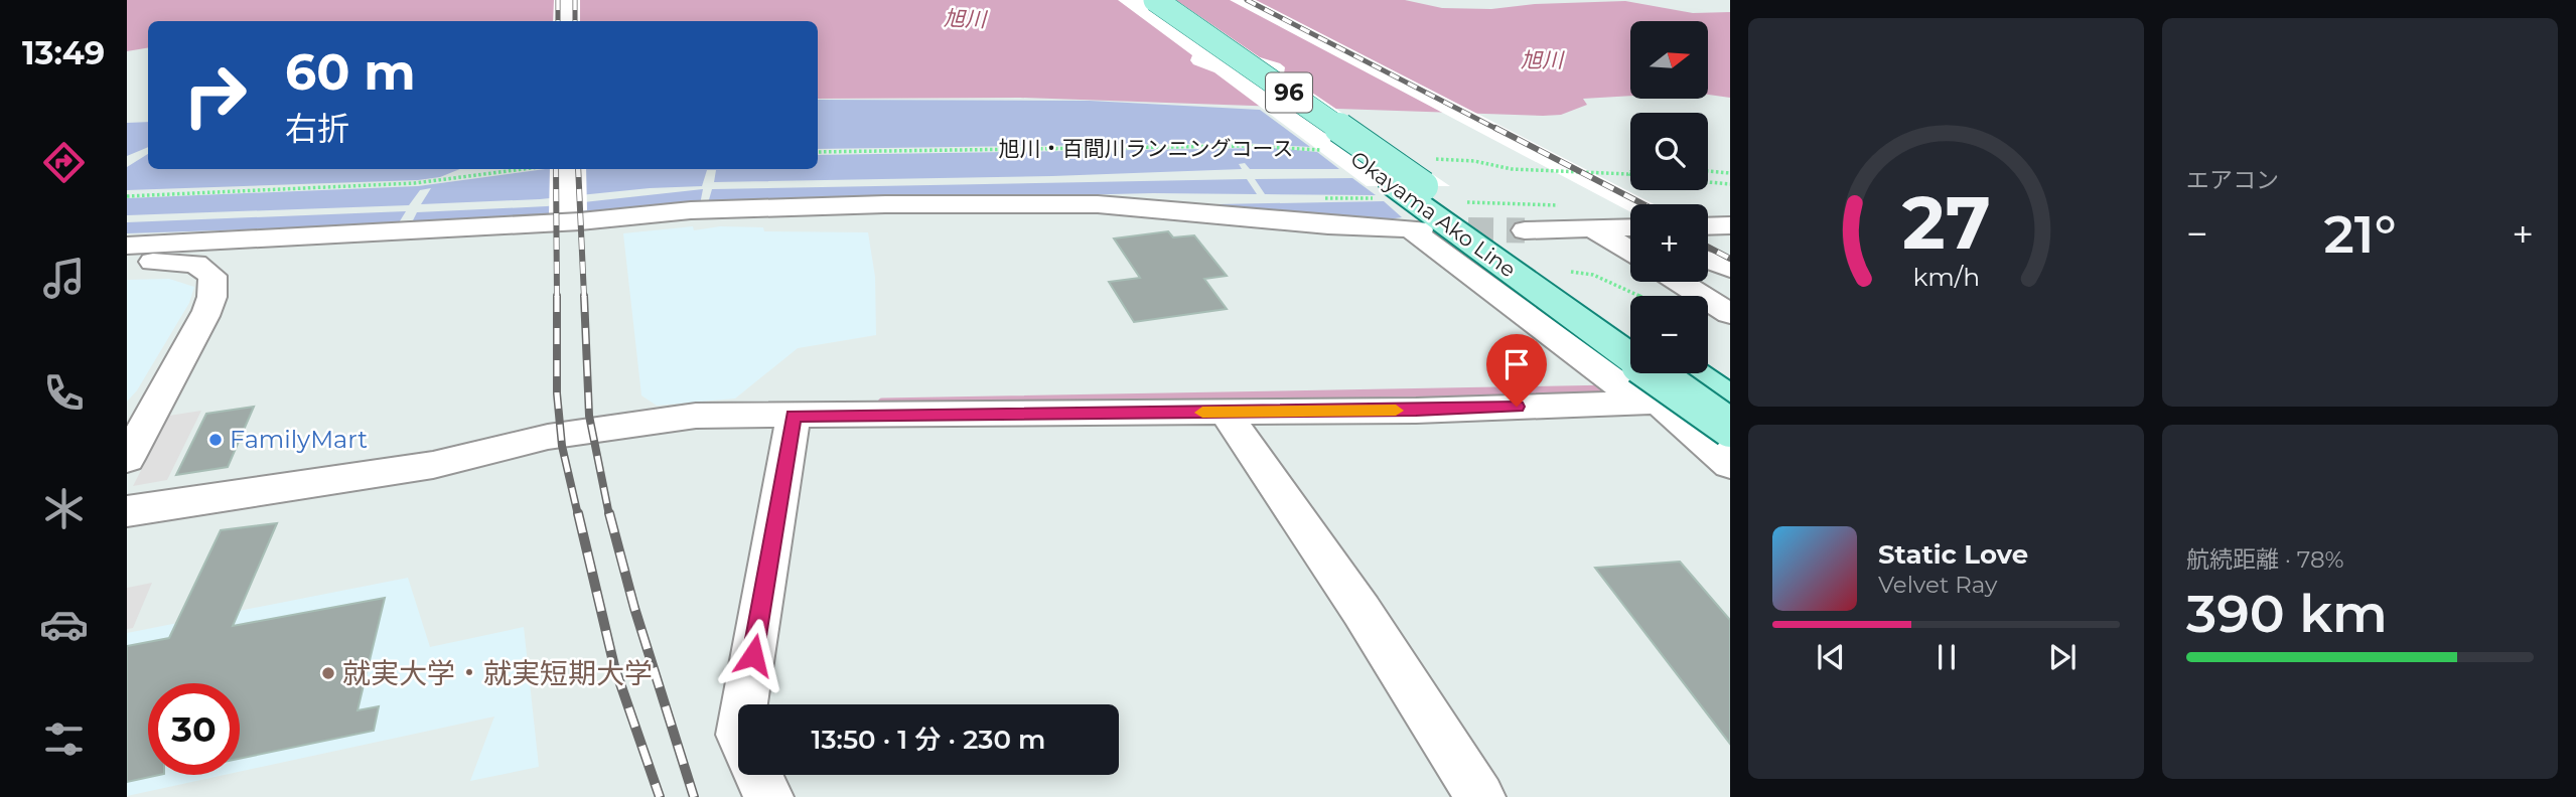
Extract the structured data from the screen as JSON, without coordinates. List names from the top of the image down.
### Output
{
  "streets": {
    "main road": ["96", "Okayama Ako Line"],
    "path": ["旭川・百間川ランニングコース"]
  },
  "water": ["旭川"],
  "places": ["FamilyMart", "就実大学・就実短期大学"],
  "north": "right",
  "page": {
    "tabs": "13:49",
    "tile": [
      "エアコン",
      ["航続距離 · 78%", "390 km"]
    ],
    "map_buttons": ["+", "−"],
    "turn": ["60 m", "右折"],
    "heat": ["−", "21°", "+"],
    "song": ["Static Love", "Velvet Ray"],
    "limit": "30",
    "trip": "13:50 · 1 分 · 230 m",
    "gauge": ["27", "km/h"]
  }
}
